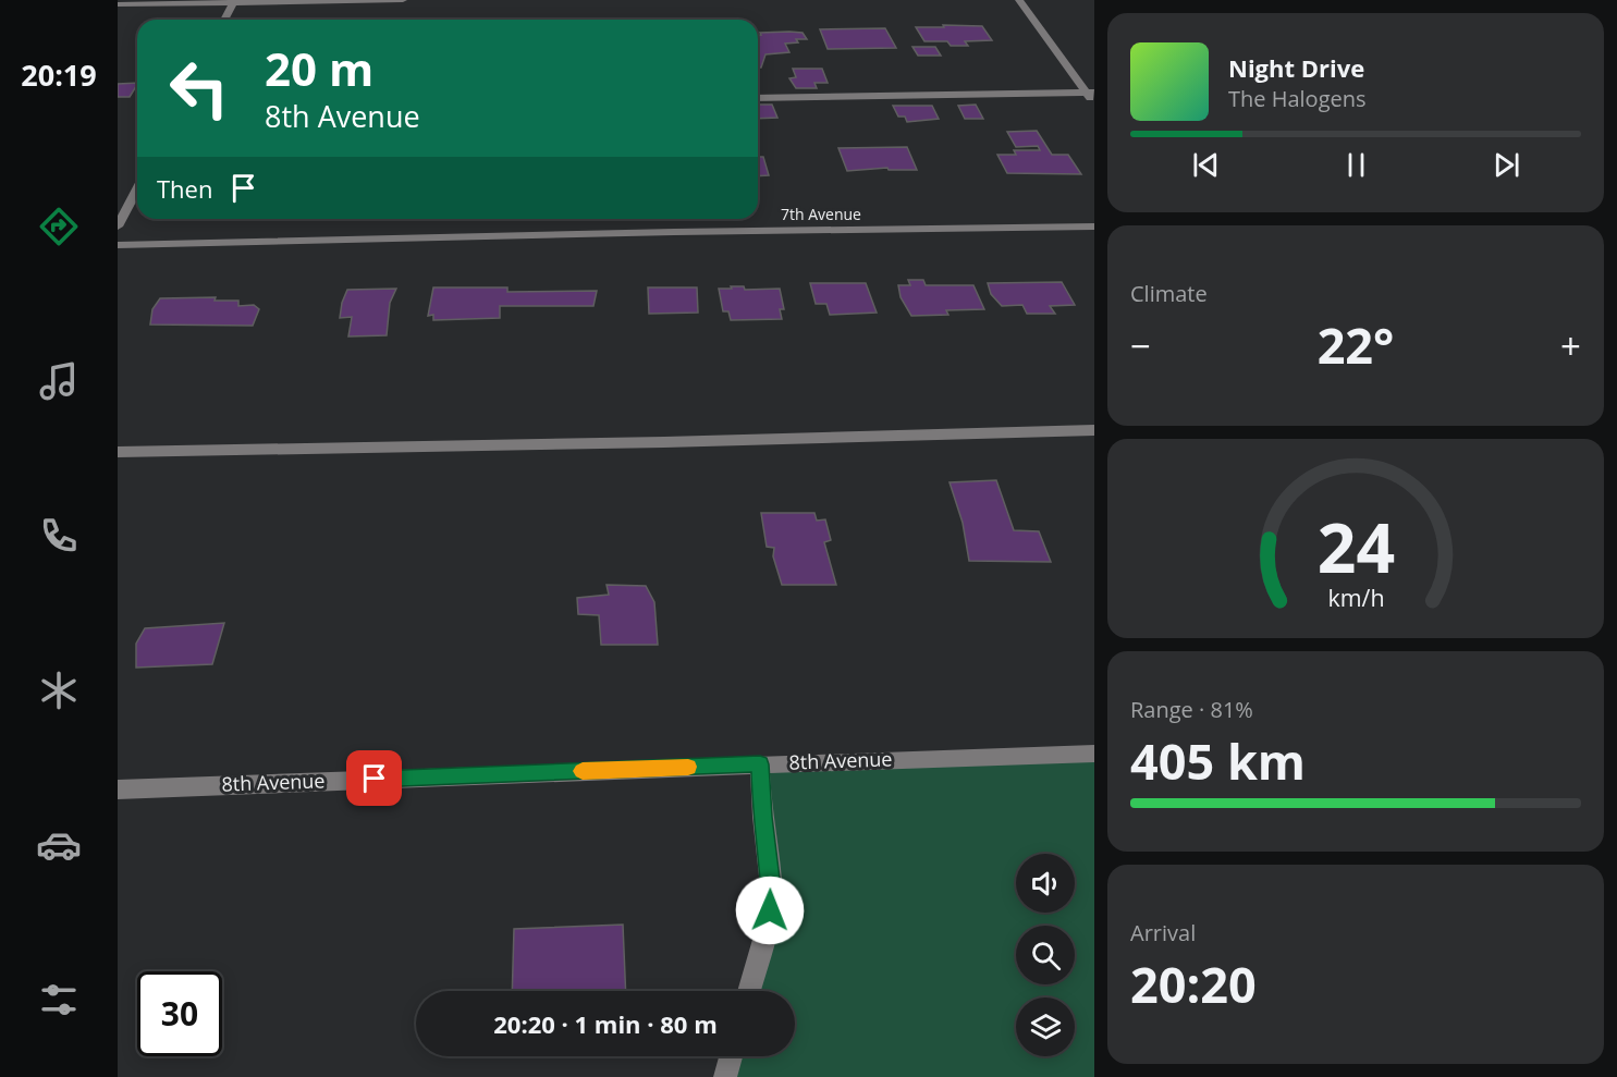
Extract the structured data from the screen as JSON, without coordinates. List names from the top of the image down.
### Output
{
  "streets": {
    "street": ["7th Avenue", "8th Avenue"]
  },
  "page": {
    "tabs": "20:19",
    "turn": ["20 m", "8th Avenue"],
    "song": ["Night Drive", "The Halogens"],
    "then": "Then",
    "tile": [
      "Climate",
      ["Range · 81%", "405 km"],
      ["Arrival", "20:20"]
    ],
    "heat": ["−", "22°", "+"],
    "limit": "30",
    "trip": "20:20 · 1 min · 80 m",
    "gauge": ["24", "km/h"]
  }
}
